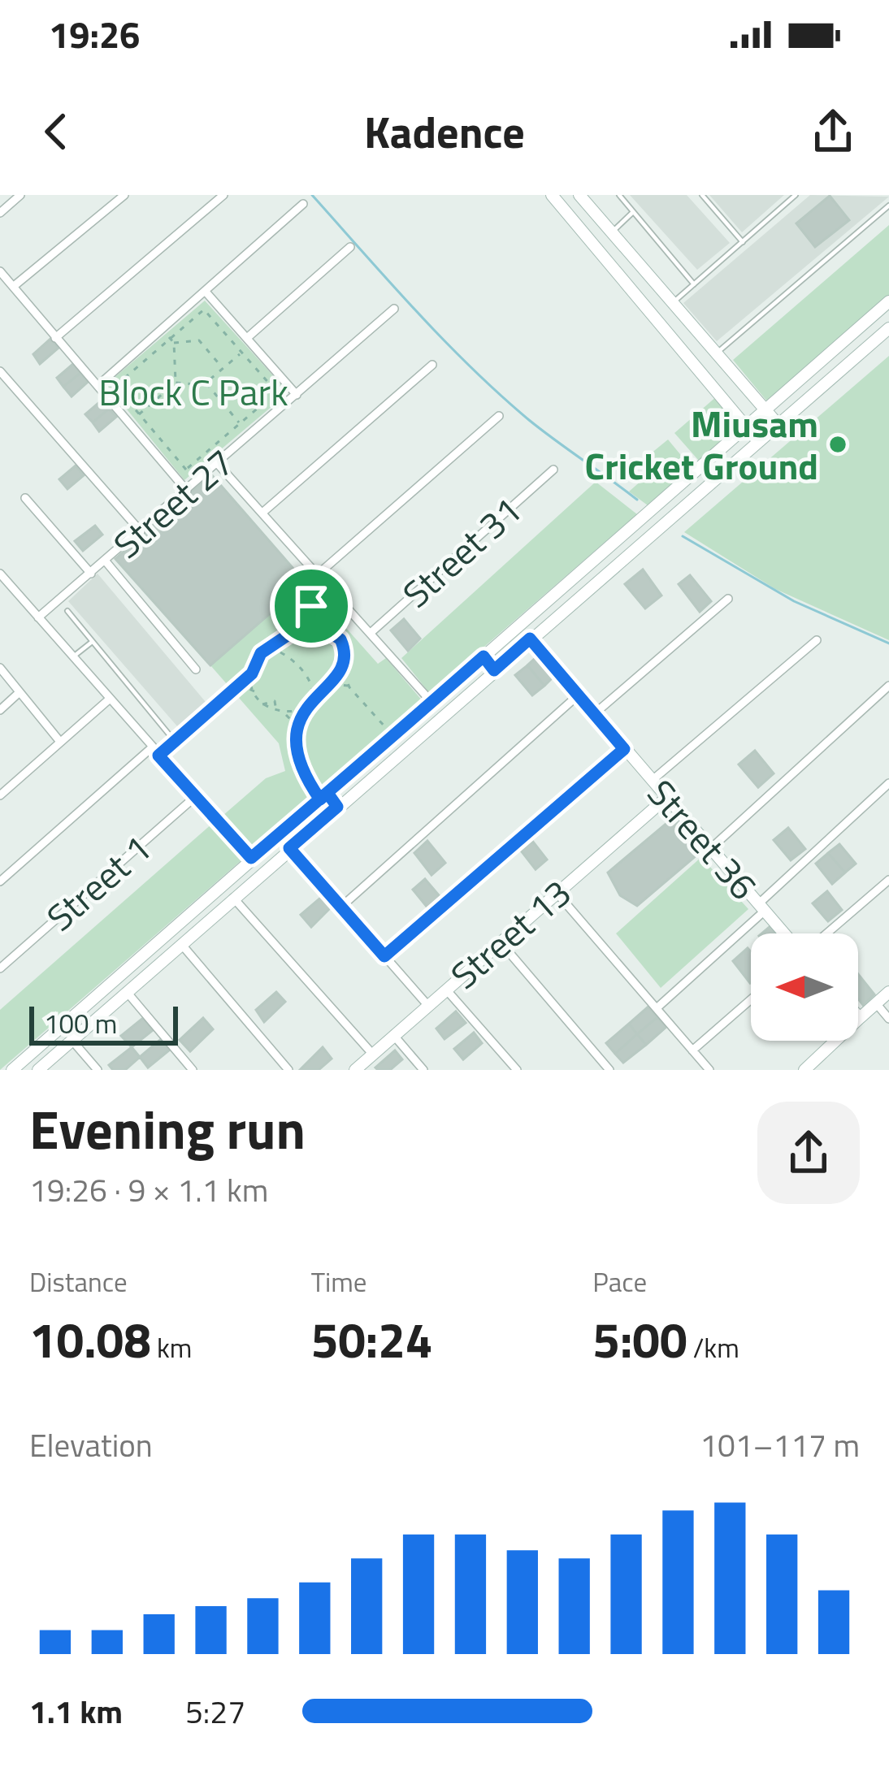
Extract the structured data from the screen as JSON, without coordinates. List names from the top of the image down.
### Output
{
  "streets": {
    "street": [
      "Street 27",
      "Street 31",
      "Street 36",
      "Street 1",
      "Street 13"
    ]
  },
  "crossings": [
    ["Street 36", "Street 13"]
  ],
  "parks": ["Block C Park"],
  "places": ["Miusam Cricket Ground"],
  "scale_bar": "100 m",
  "north": "left",
  "page": {
    "status": "19:26",
    "header": "Kadence",
    "scale": "100 m",
    "heading": ["Evening run", "19:26 · 9 × 1.1 km"],
    "stats": [
      ["Distance", "10.08 km"],
      ["Time", "50:24"],
      ["Pace", "5:00 /km"]
    ],
    "chart": ["Elevation", "101–117 m"],
    "list": [
      {
        "name": "1.1 km",
        "note": "5:27"
      }
    ]
  }
}
